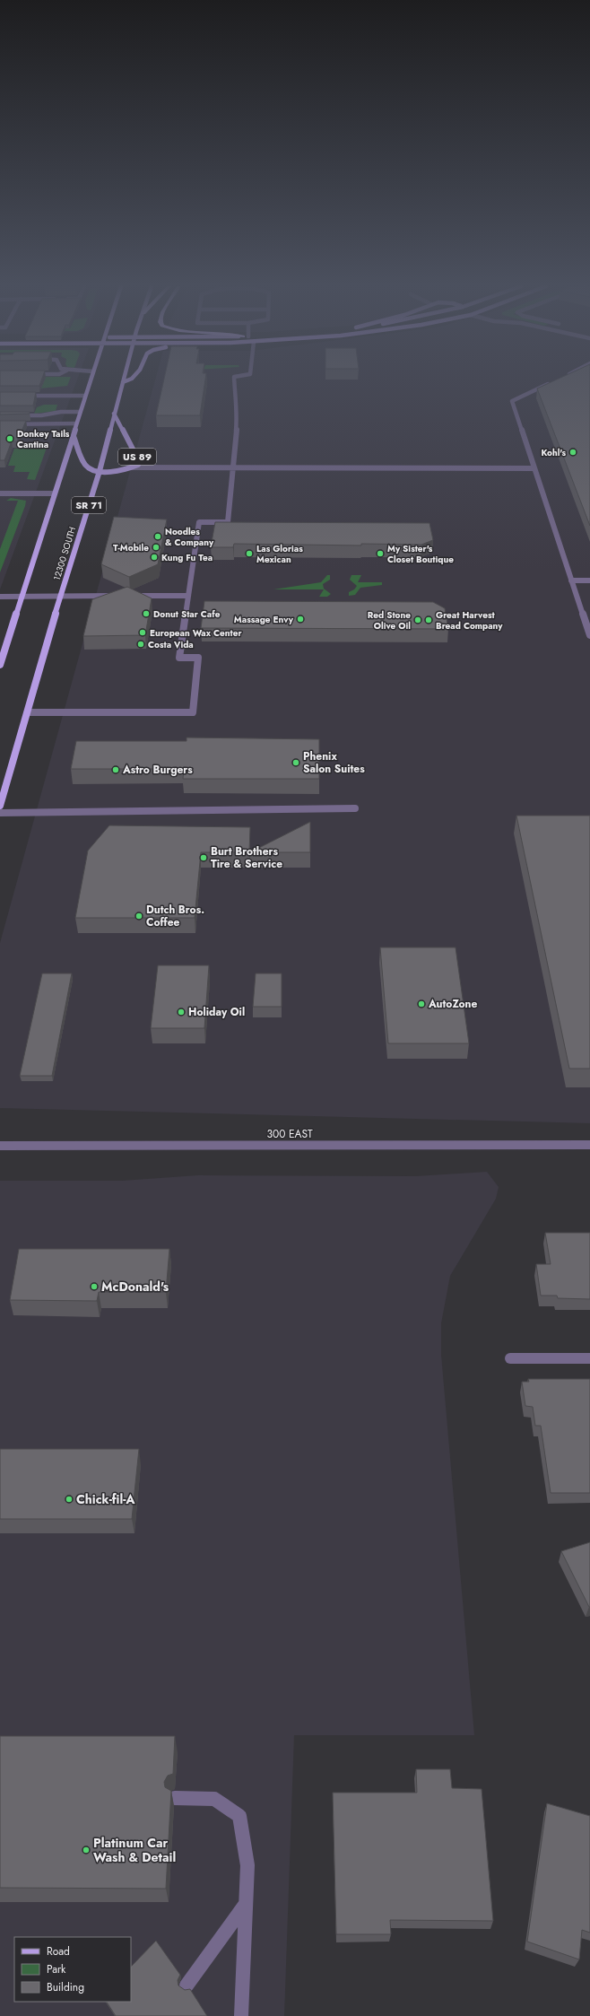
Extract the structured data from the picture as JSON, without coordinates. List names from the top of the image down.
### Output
{
  "streets": {
    "main road": ["US 89", "SR 71", "12300 SOUTH"],
    "street": ["300 EAST"]
  },
  "crossings": [
    ["US 89", "12300 SOUTH"]
  ],
  "places": [
    "Donkey Tails Cantina",
    "Kohl's",
    "Noodles & Company",
    "T-Mobile",
    "Las Glorias Mexican",
    "My Sister's Closet Boutique",
    "Kung Fu Tea",
    "Donut Star Cafe",
    "Massage Envy",
    "Red Stone Olive Oil",
    "Great Harvest Bread Company",
    "European Wax Center",
    "Costa Vida",
    "Phenix Salon Suites",
    "Astro Burgers",
    "Burt Brothers Tire & Service",
    "Dutch Bros. Coffee",
    "AutoZone",
    "Holiday Oil",
    "McDonald's",
    "Chick-fil-A",
    "Platinum Car Wash & Detail"
  ],
  "legend": ["Road", "Park", "Building"]
}
